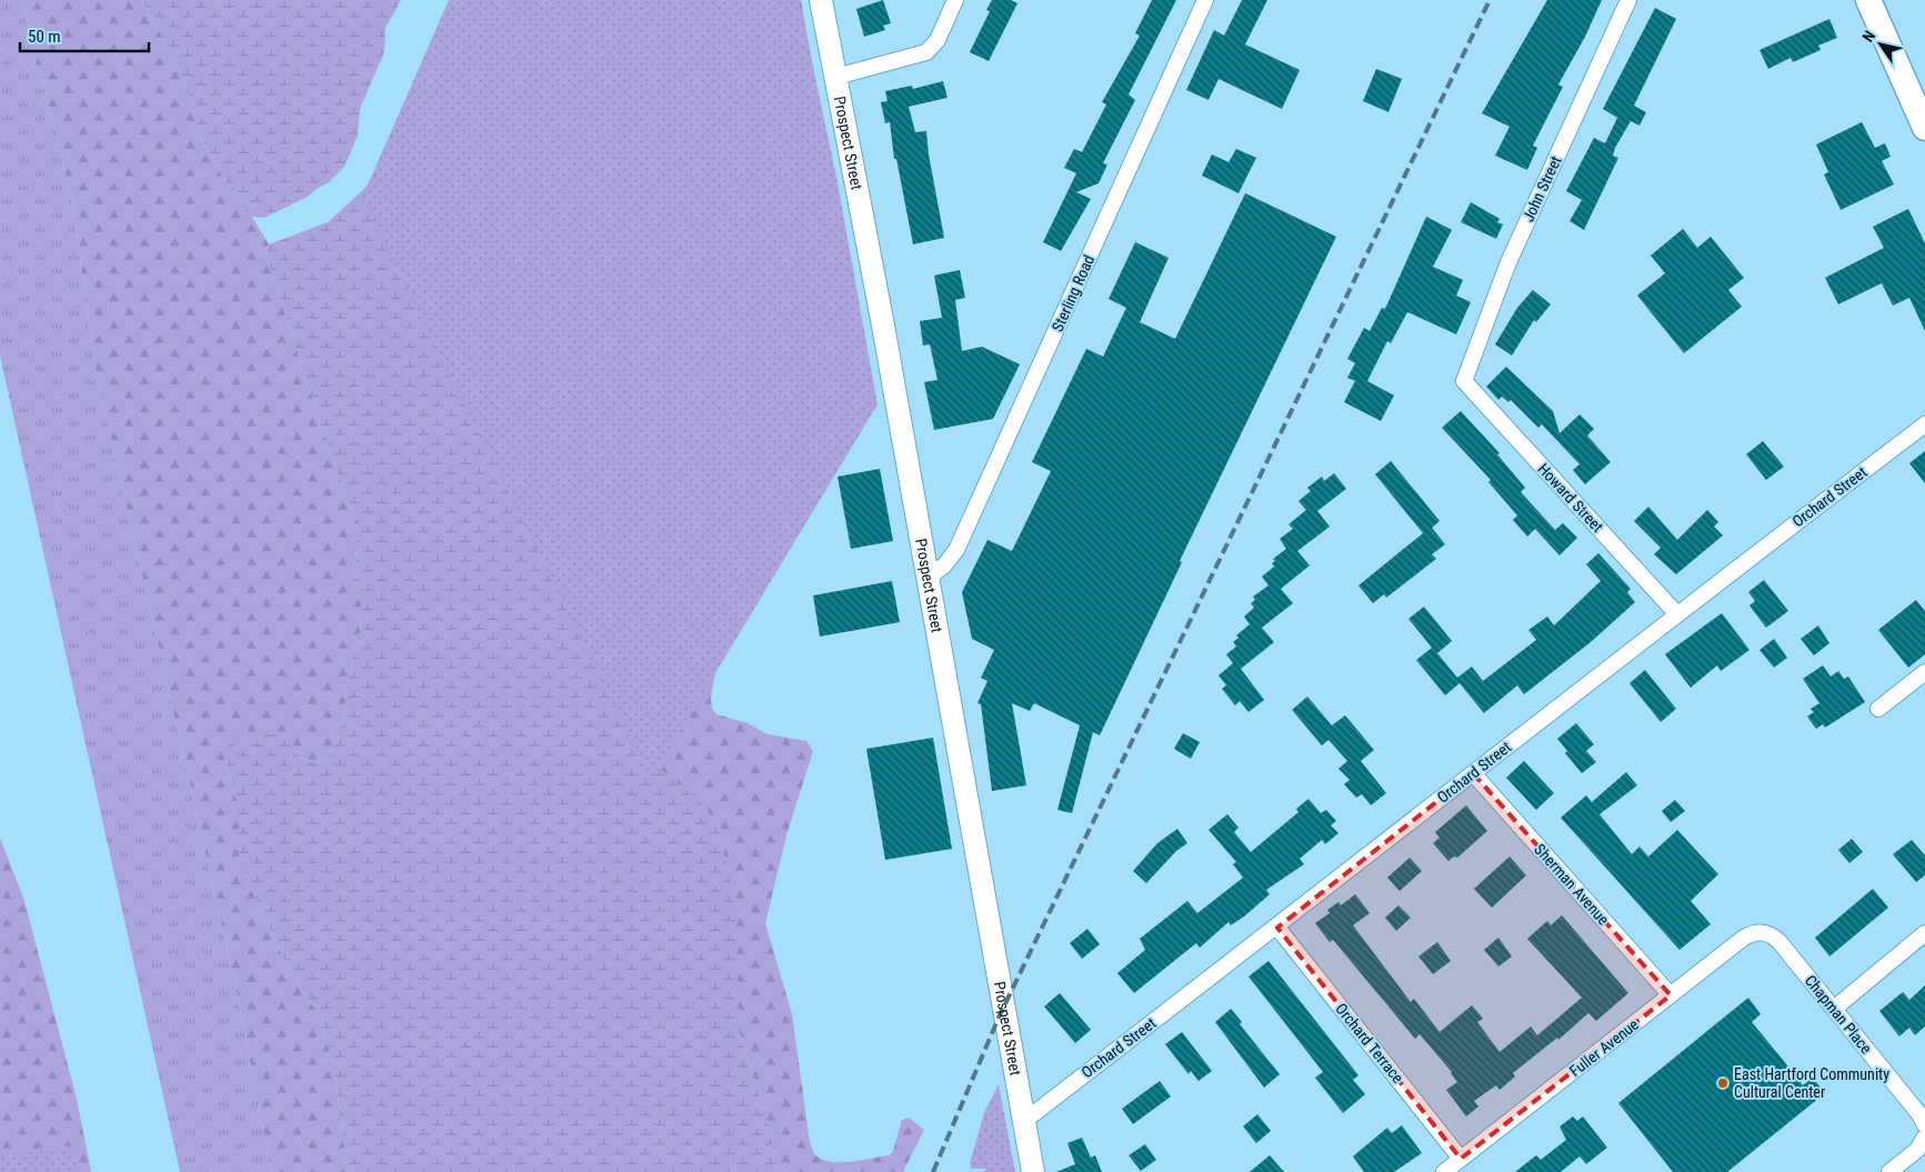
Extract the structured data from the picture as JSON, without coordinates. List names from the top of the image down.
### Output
{
  "streets": {
    "main road": ["Prospect Street"],
    "street": [
      "John Street",
      "Sterling Road",
      "Orchard Street",
      "Howard Street",
      "Sherman Avenue",
      "Chapman Place",
      "Orchard Terrace",
      "Fuller Avenue"
    ]
  },
  "crossings": [
    ["Prospect Street", "Sterling Road"],
    ["Prospect Street", "Orchard Street"],
    ["John Street", "Howard Street"],
    ["Orchard Street", "Howard Street"],
    ["Orchard Street", "Sherman Avenue"],
    ["Orchard Street", "Orchard Terrace"],
    ["Sherman Avenue", "Fuller Avenue"],
    ["Chapman Place", "Fuller Avenue"],
    ["Orchard Terrace", "Fuller Avenue"]
  ],
  "places": ["East Hartford Community Cultural Center"],
  "scale_bar": "50 m",
  "north": "top left"
}
